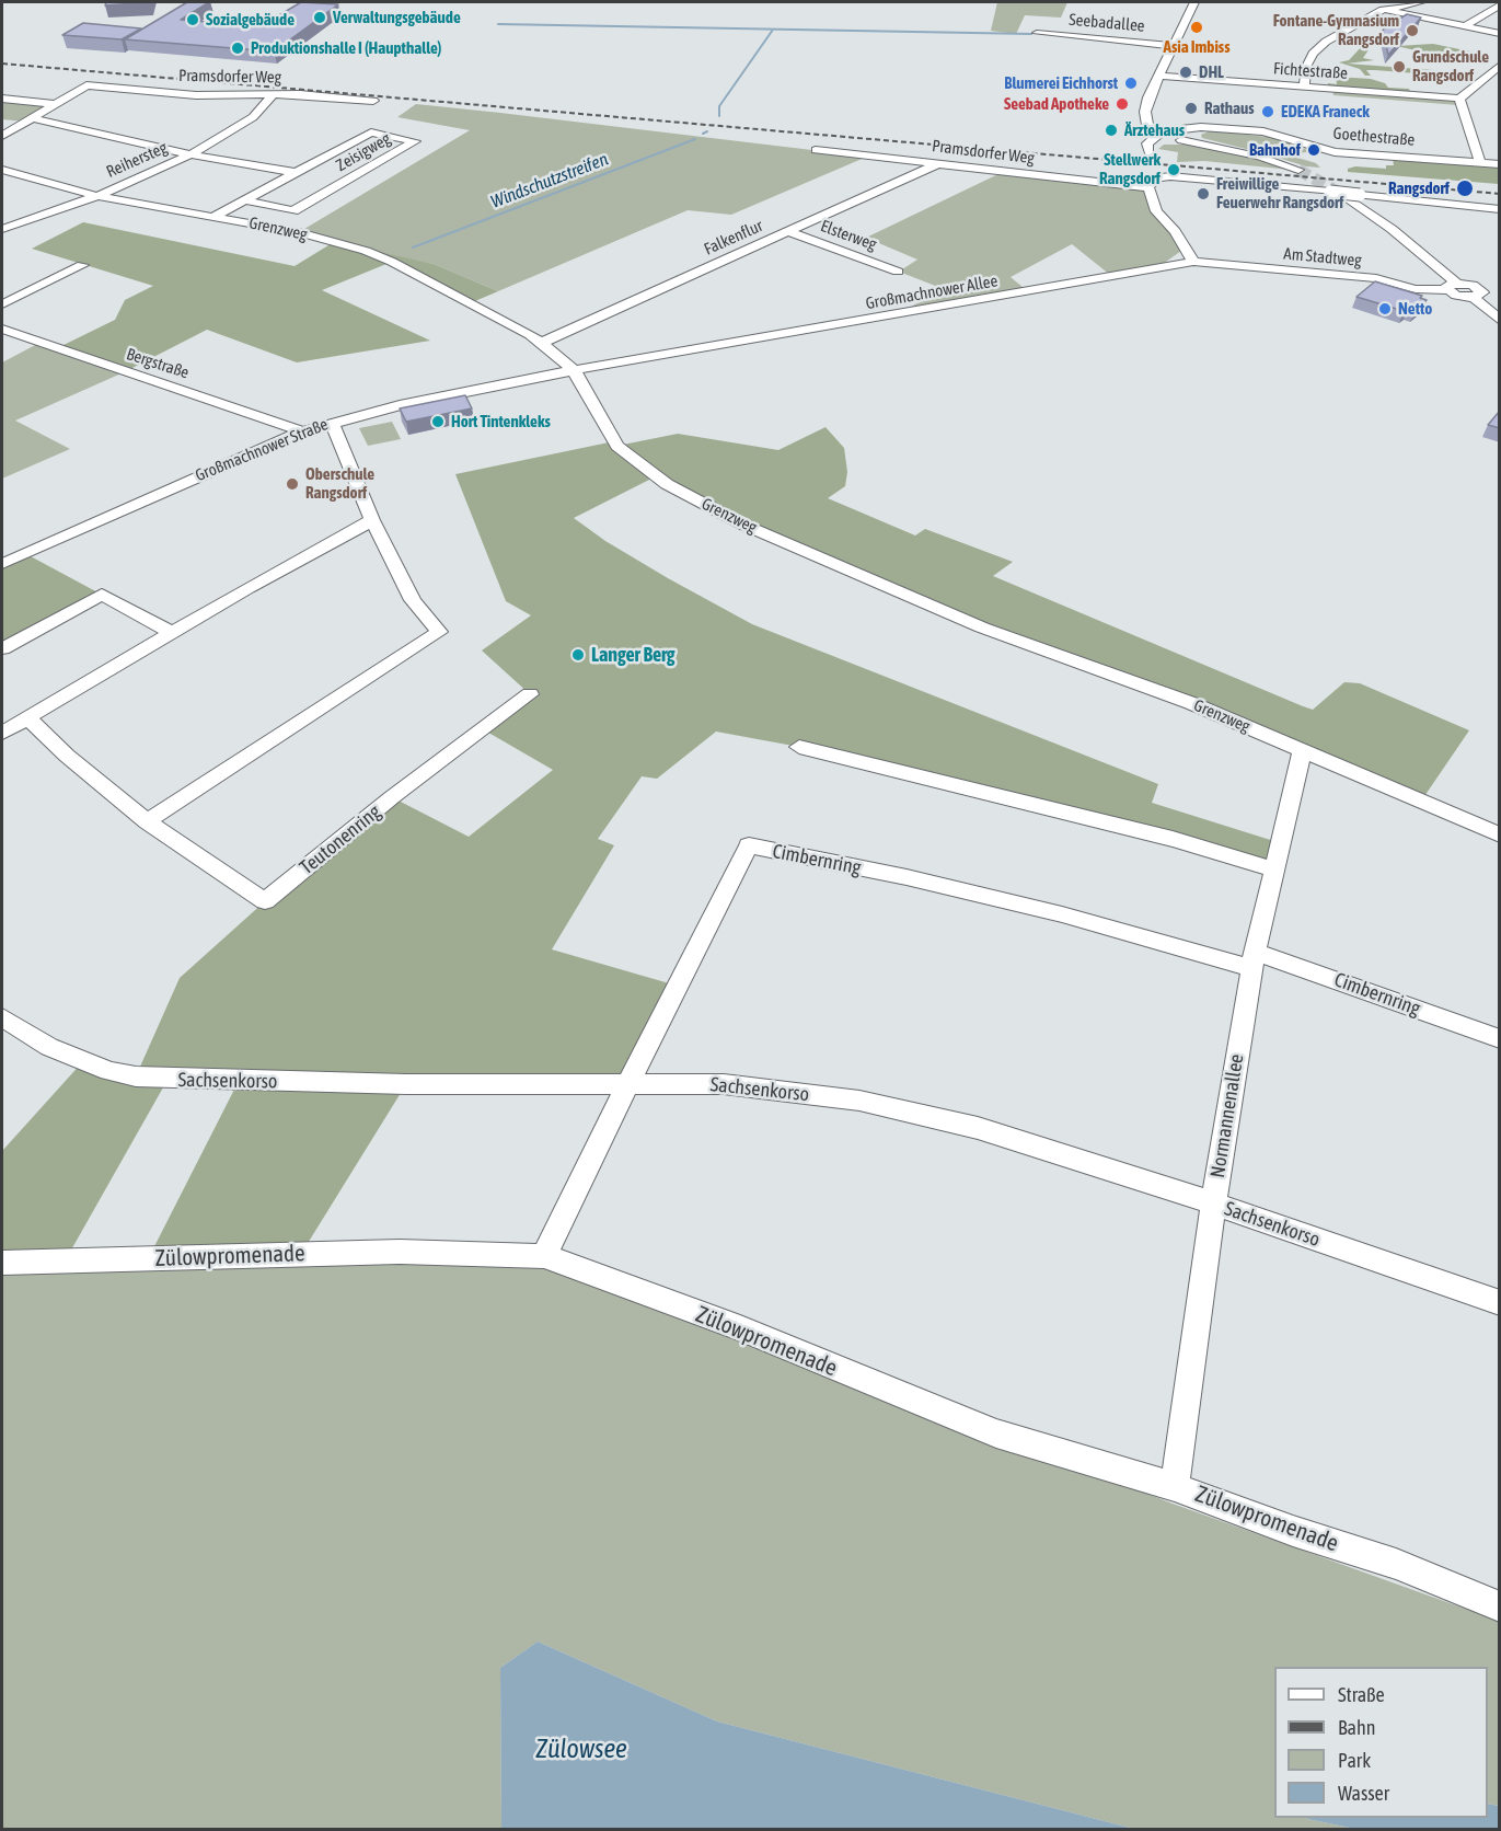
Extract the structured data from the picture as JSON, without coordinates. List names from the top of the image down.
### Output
{
  "streets": {
    "street": [
      "Seebadallee",
      "Fichtestraße",
      "Pramsdorfer Weg",
      "Goethestraße",
      "Zeisigweg",
      "Reihersteg",
      "Grenzweg",
      "Elsterweg",
      "Falkenflur",
      "Am Stadtweg",
      "Großmachnower Allee",
      "Bergstraße",
      "Großmachnower Straße",
      "Teutonenring",
      "Cimbernring",
      "Sachsenkorso",
      "Normannenallee",
      "Zülowpromenade"
    ]
  },
  "crossings": [
    ["Pramsdorfer Weg", "Reihersteg"],
    ["Pramsdorfer Weg", "Falkenflur"],
    ["Zeisigweg", "Grenzweg"],
    ["Reihersteg", "Grenzweg"],
    ["Grenzweg", "Falkenflur"],
    ["Grenzweg", "Großmachnower Allee"],
    ["Grenzweg", "Großmachnower Straße"],
    ["Grenzweg", "Normannenallee"],
    ["Elsterweg", "Falkenflur"],
    ["Am Stadtweg", "Großmachnower Allee"],
    ["Großmachnower Allee", "Großmachnower Straße"],
    ["Bergstraße", "Großmachnower Straße"],
    ["Cimbernring", "Sachsenkorso"],
    ["Cimbernring", "Normannenallee"],
    ["Cimbernring", "Zülowpromenade"],
    ["Sachsenkorso", "Normannenallee"],
    ["Normannenallee", "Zülowpromenade"]
  ],
  "water": ["Windschutzstreifen", "Zülowsee"],
  "places": [
    "Verwaltungsgebäude",
    "Sozialgebäude",
    "Asia Imbiss",
    "Fontane-Gymnasium Rangsdorf",
    "Produktionshalle I (Haupthalle)",
    "Grundschule Rangsdorf",
    "DHL",
    "Blumerei Eichhorst",
    "Seebad Apotheke",
    "Rathaus",
    "EDEKA Franeck",
    "Ärztehaus",
    "Bahnhof",
    "Stellwerk Rangsdorf",
    "Rangsdorf",
    "Freiwillige Feuerwehr Rangsdorf",
    "Netto",
    "Hort Tintenkleks",
    "Oberschule Rangsdorf",
    "Langer Berg"
  ],
  "legend": [
    "Straße",
    "Bahn",
    "Park",
    "Wasser"
  ]
}
